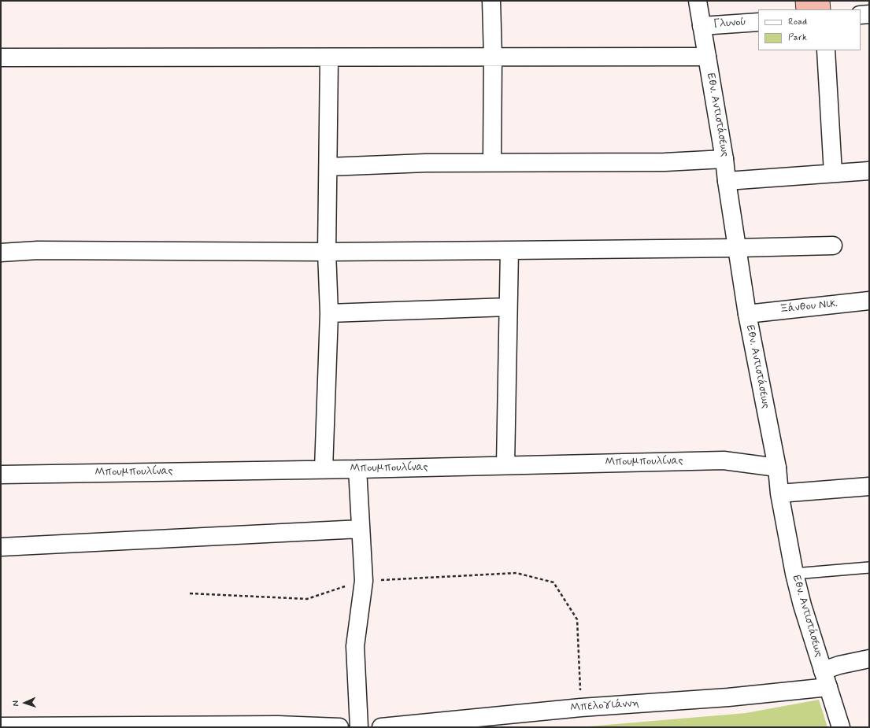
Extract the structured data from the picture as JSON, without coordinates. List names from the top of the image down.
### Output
{
  "streets": {
    "street": [
      "Γλυνού",
      "Εθν. Αντιστάσεως",
      "Ξάνθου Νικ.",
      "Μπουμπουλίνας",
      "Μπελογιάννη"
    ]
  },
  "crossings": [
    ["Γλυνού", "Εθν. Αντιστάσεως"],
    ["Εθν. Αντιστάσεως", "Ξάνθου Νικ."],
    ["Εθν. Αντιστάσεως", "Μπουμπουλίνας"],
    ["Εθν. Αντιστάσεως", "Μπελογιάννη"]
  ],
  "legend": ["Road", "Park"],
  "north": "left"
}
